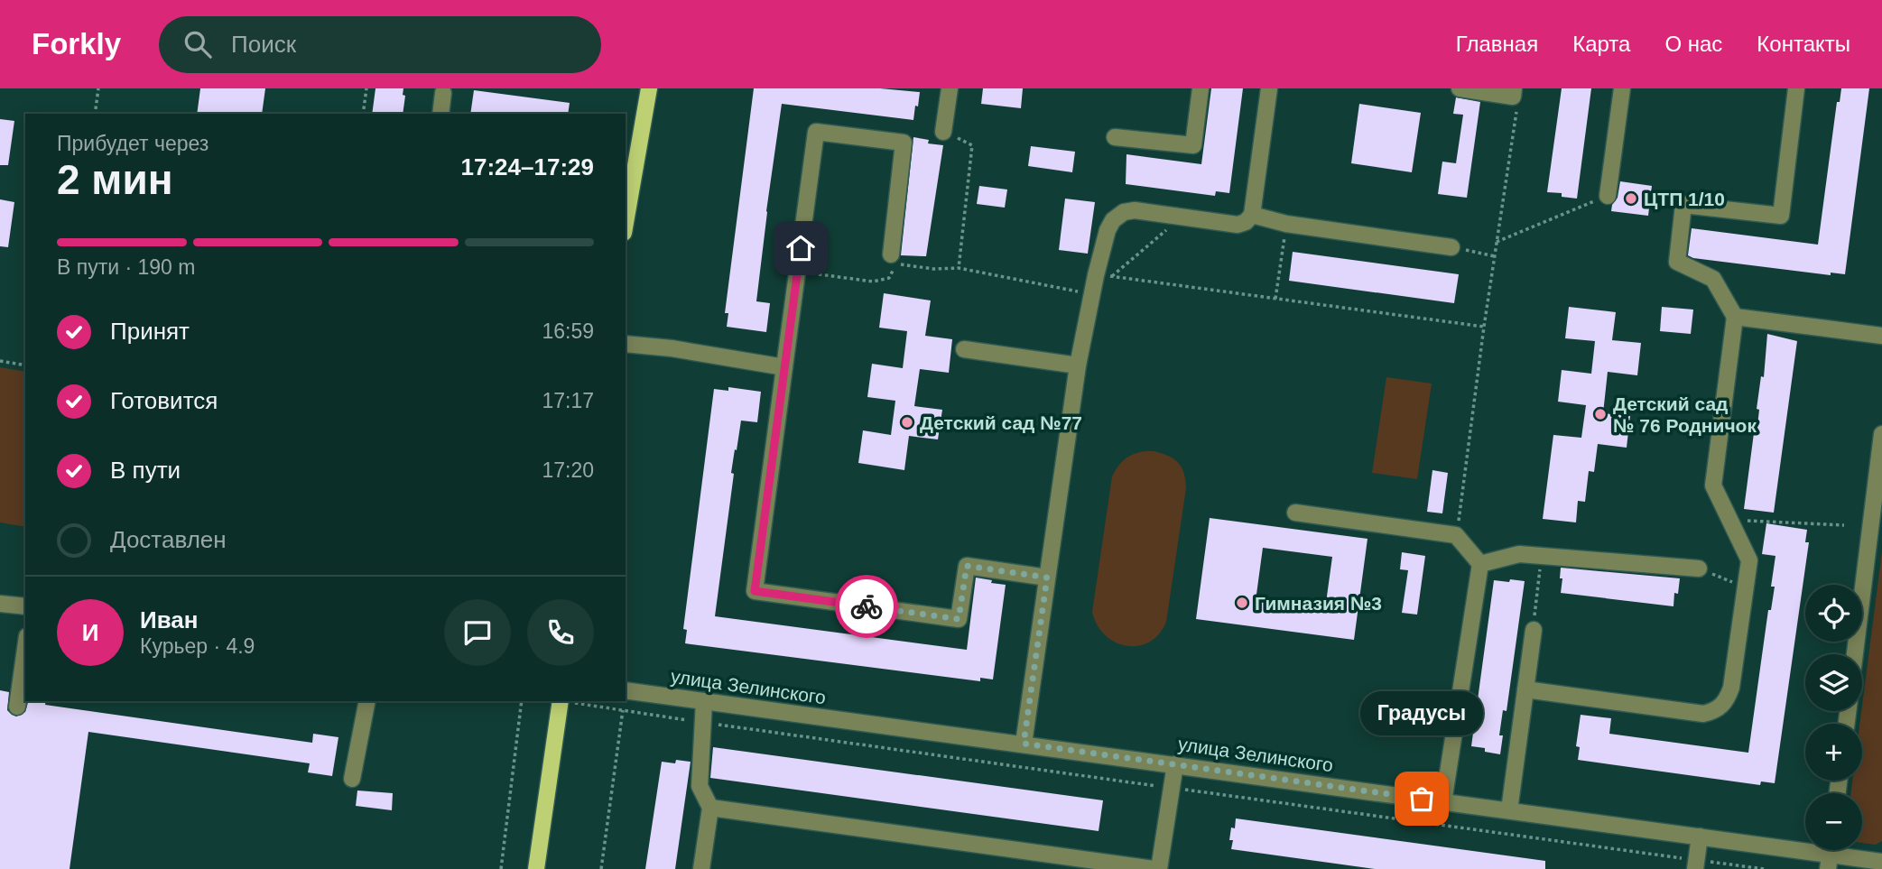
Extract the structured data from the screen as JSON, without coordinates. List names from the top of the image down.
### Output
{
  "streets": {
    "street": ["улица Зелинского"]
  },
  "places": [
    "ЦТП 1/10",
    "Детский сад № 76 Родничок",
    "Детский сад №77",
    "Гимназия №3",
    "Градусы"
  ],
  "page": {
    "header": "Forkly",
    "search": "Поиск",
    "nav": [
      "Главная",
      "Карта",
      "О нас",
      "Контакты"
    ],
    "heading": ["2 мин", "Прибудет через", "17:24–17:29"],
    "panel": ["Иван", "Курьер · 4.9"],
    "bar": "В пути · 190 m",
    "list": [
      ["Принят", "16:59"],
      ["Готовится", "17:17"],
      ["В пути", "17:20"],
      "Доставлен"
    ],
    "map_buttons": ["+", "−"],
    "round": "И",
    "bubble": "Градусы"
  }
}
